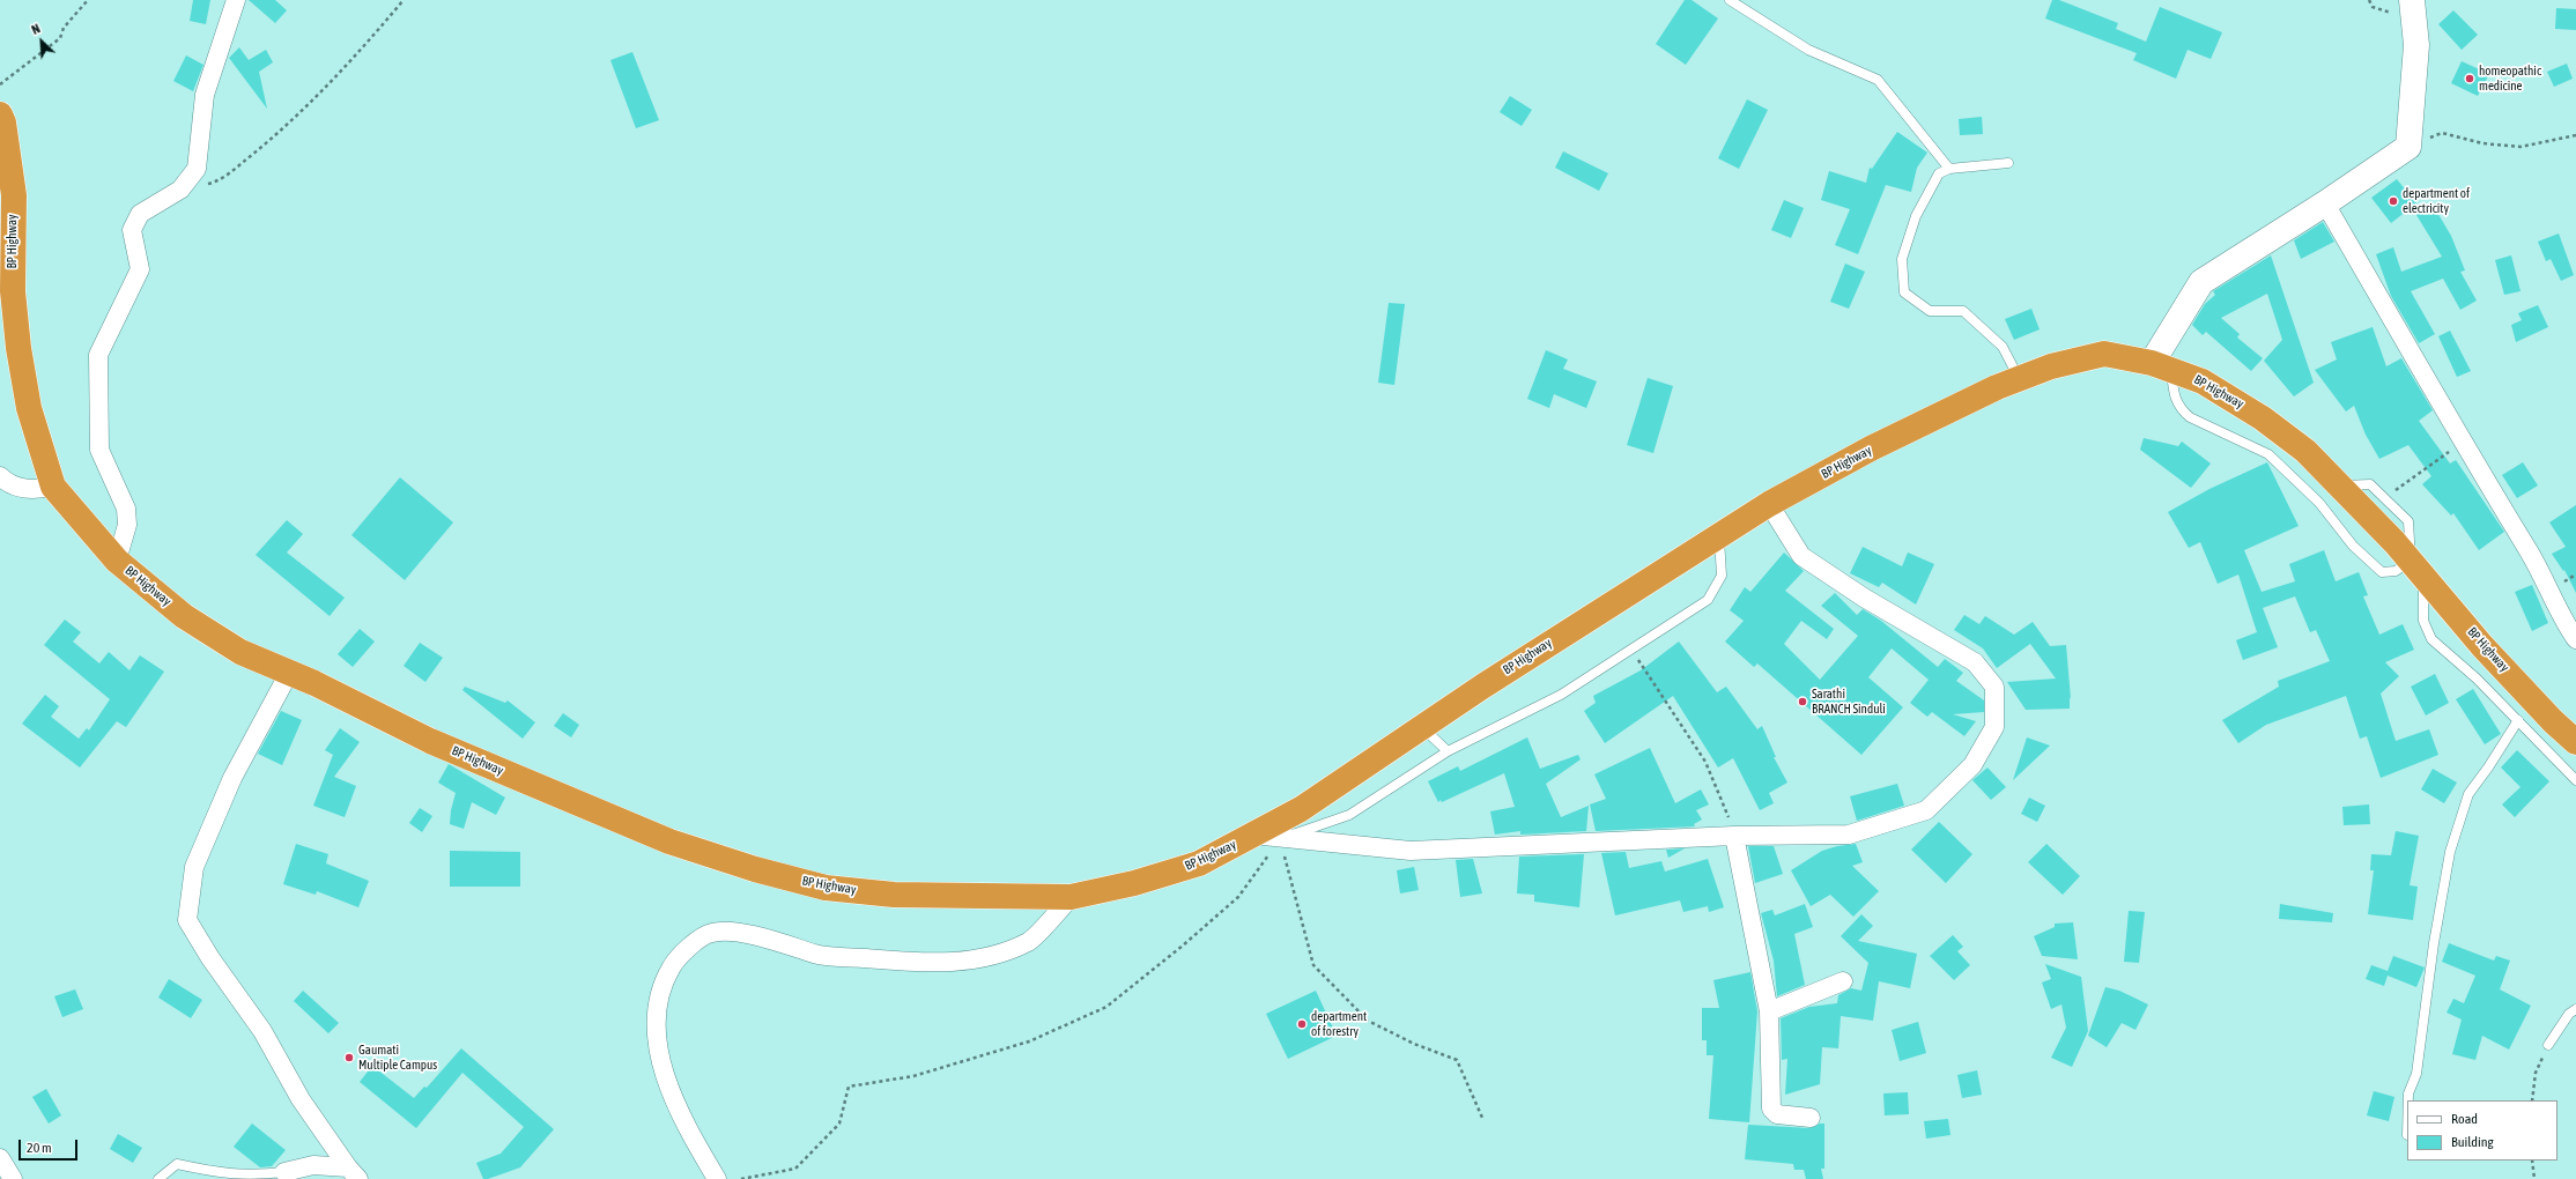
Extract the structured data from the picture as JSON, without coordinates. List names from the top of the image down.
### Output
{
  "streets": {
    "highway": ["BP Highway"]
  },
  "places": [
    "homeopathic medicine",
    "department of electricity",
    "Sarathi BRANCH Sinduli",
    "department of forestry",
    "Gaumati Multiple Campus"
  ],
  "legend": ["Road", "Building"],
  "scale_bar": "20 m",
  "north": "top left"
}
